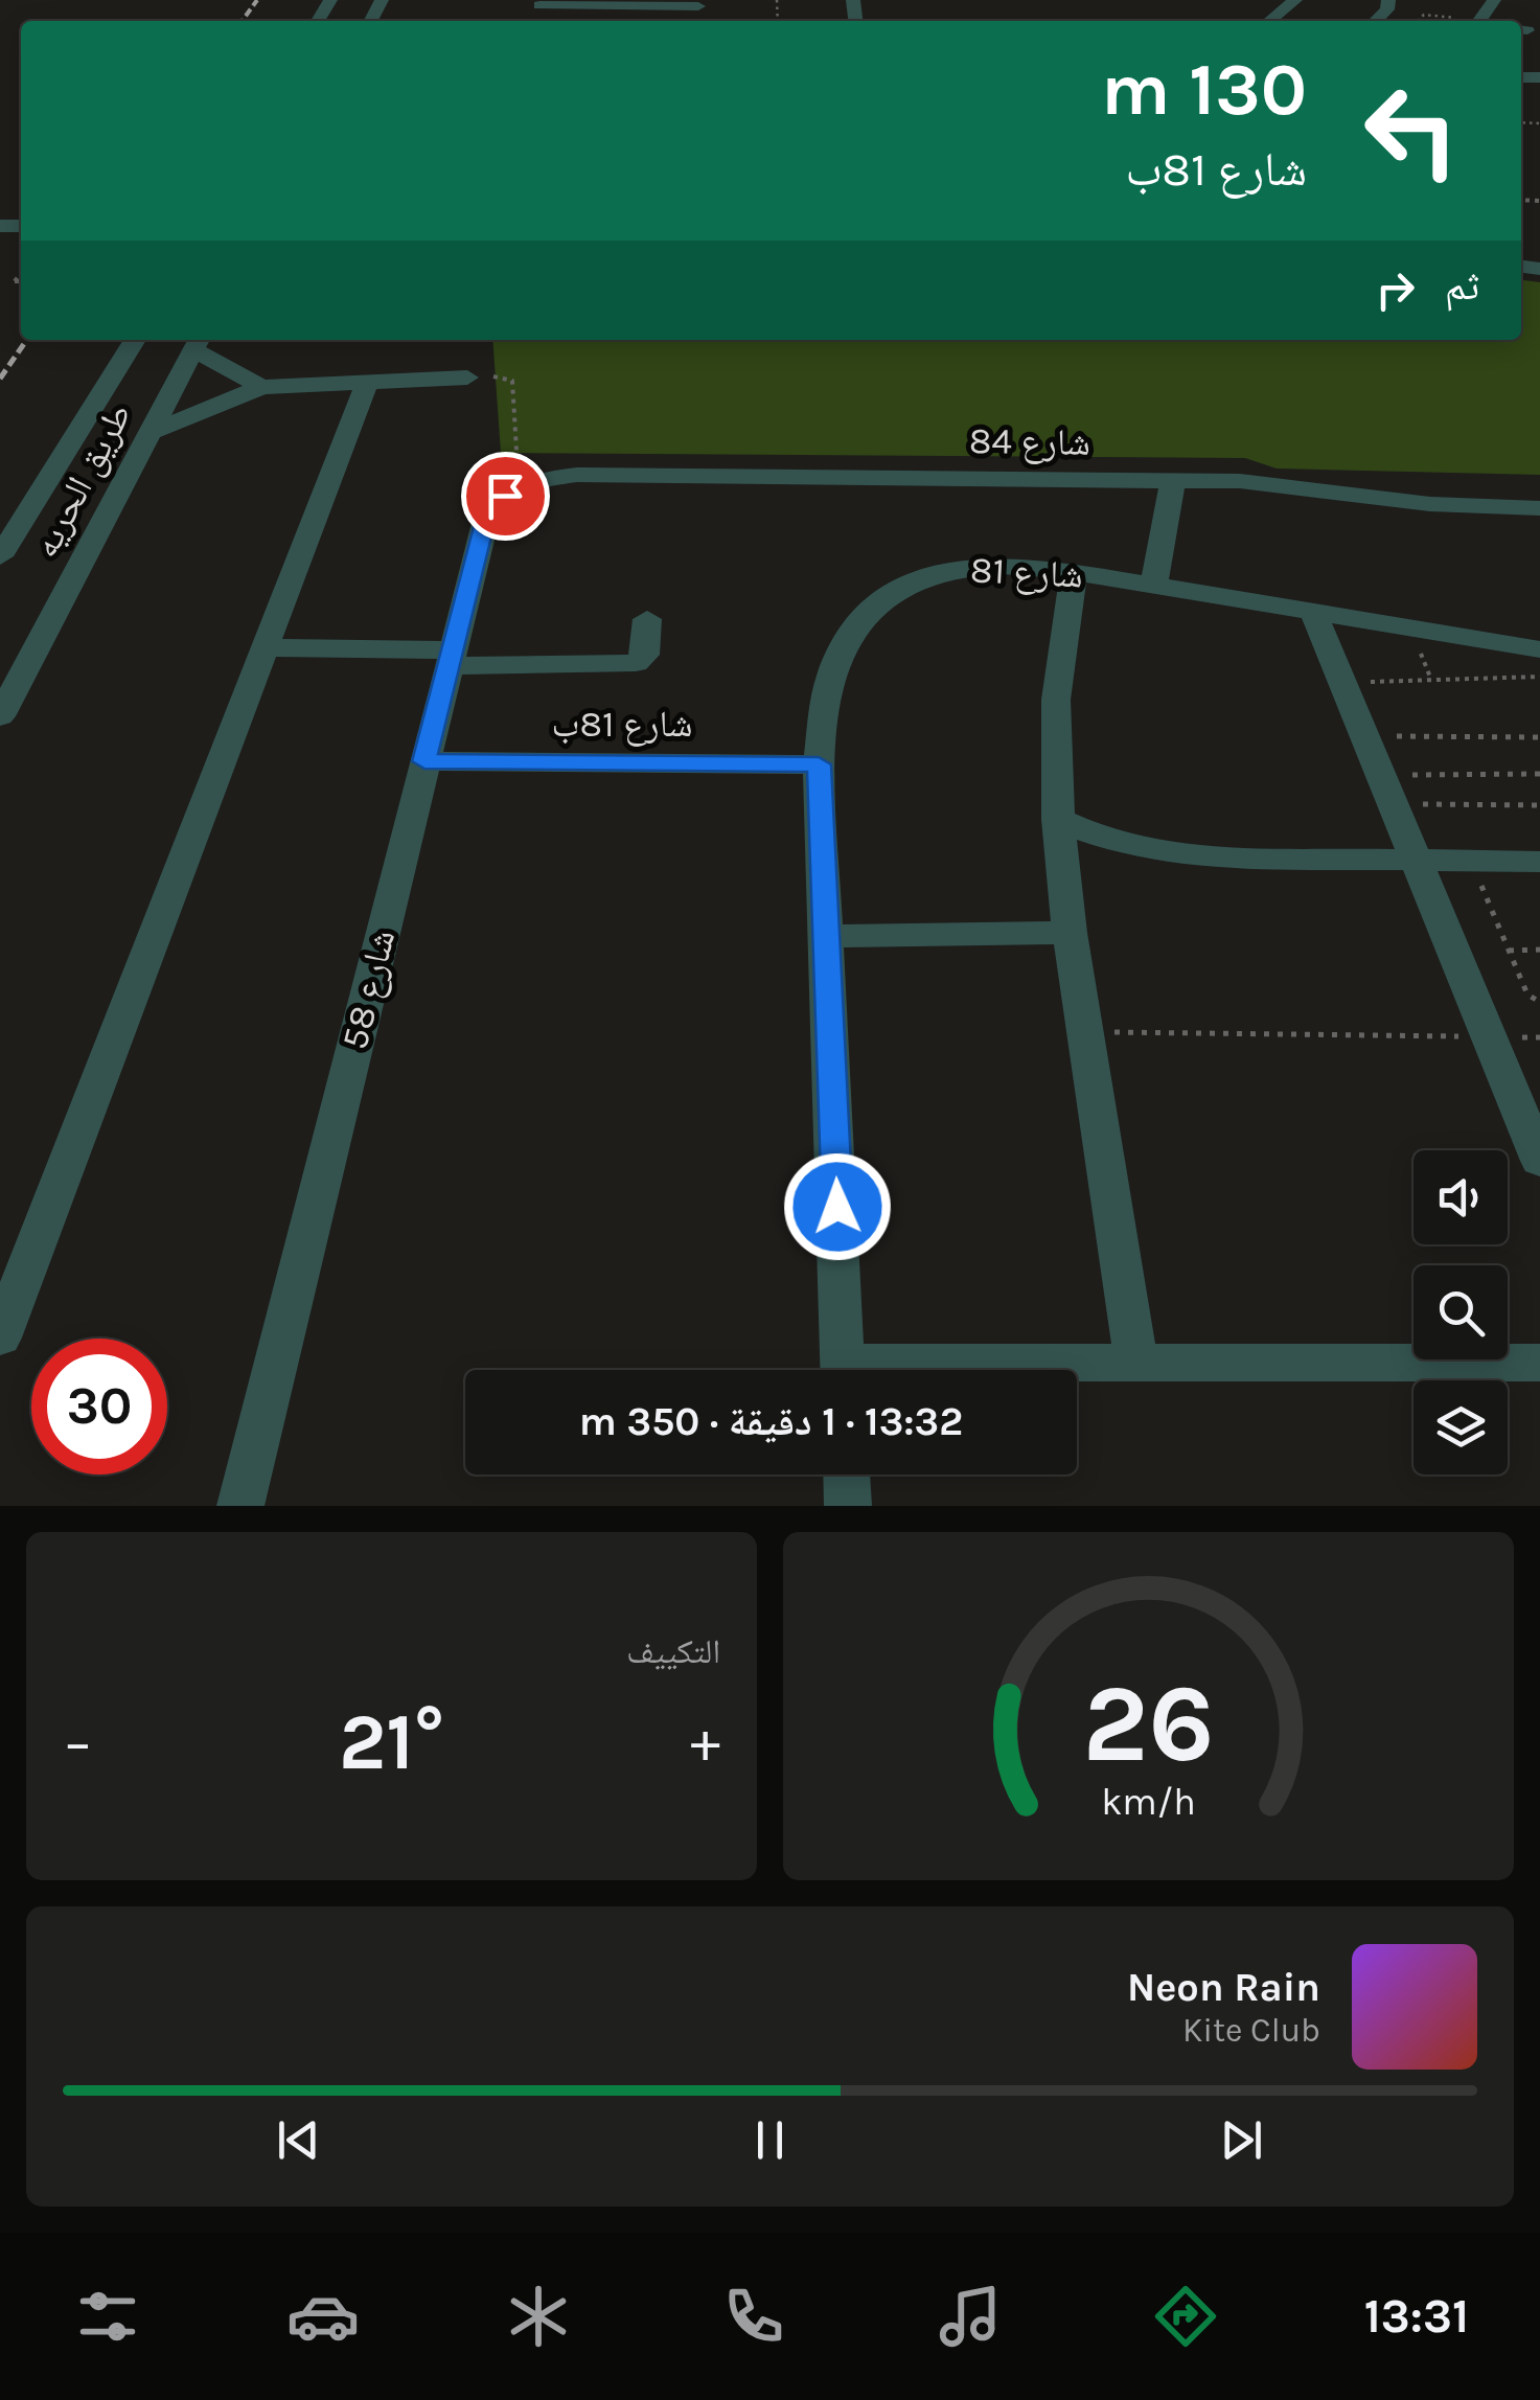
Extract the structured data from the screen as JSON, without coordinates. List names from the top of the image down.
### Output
{
  "streets": {
    "street": [
      "شارع 84",
      "طريق الحريه",
      "شارع 81",
      "شارع 81ب",
      "شارع 58"
    ]
  },
  "crossings": [
    ["شارع 84", "شارع 58"],
    ["شارع 81", "شارع 81ب"],
    ["شارع 81ب", "شارع 58"]
  ],
  "page": {
    "turn": ["130 m", "شارع 81ب"],
    "then": "ثم",
    "limit": "30",
    "trip": "13:32 · 1 دقيقة · 350 m",
    "tile": "التكييف",
    "heat": ["−", "21°", "+"],
    "song": ["Neon Rain", "Kite Club"],
    "tabs": "13:31",
    "gauge": ["26", "km/h"]
  }
}
